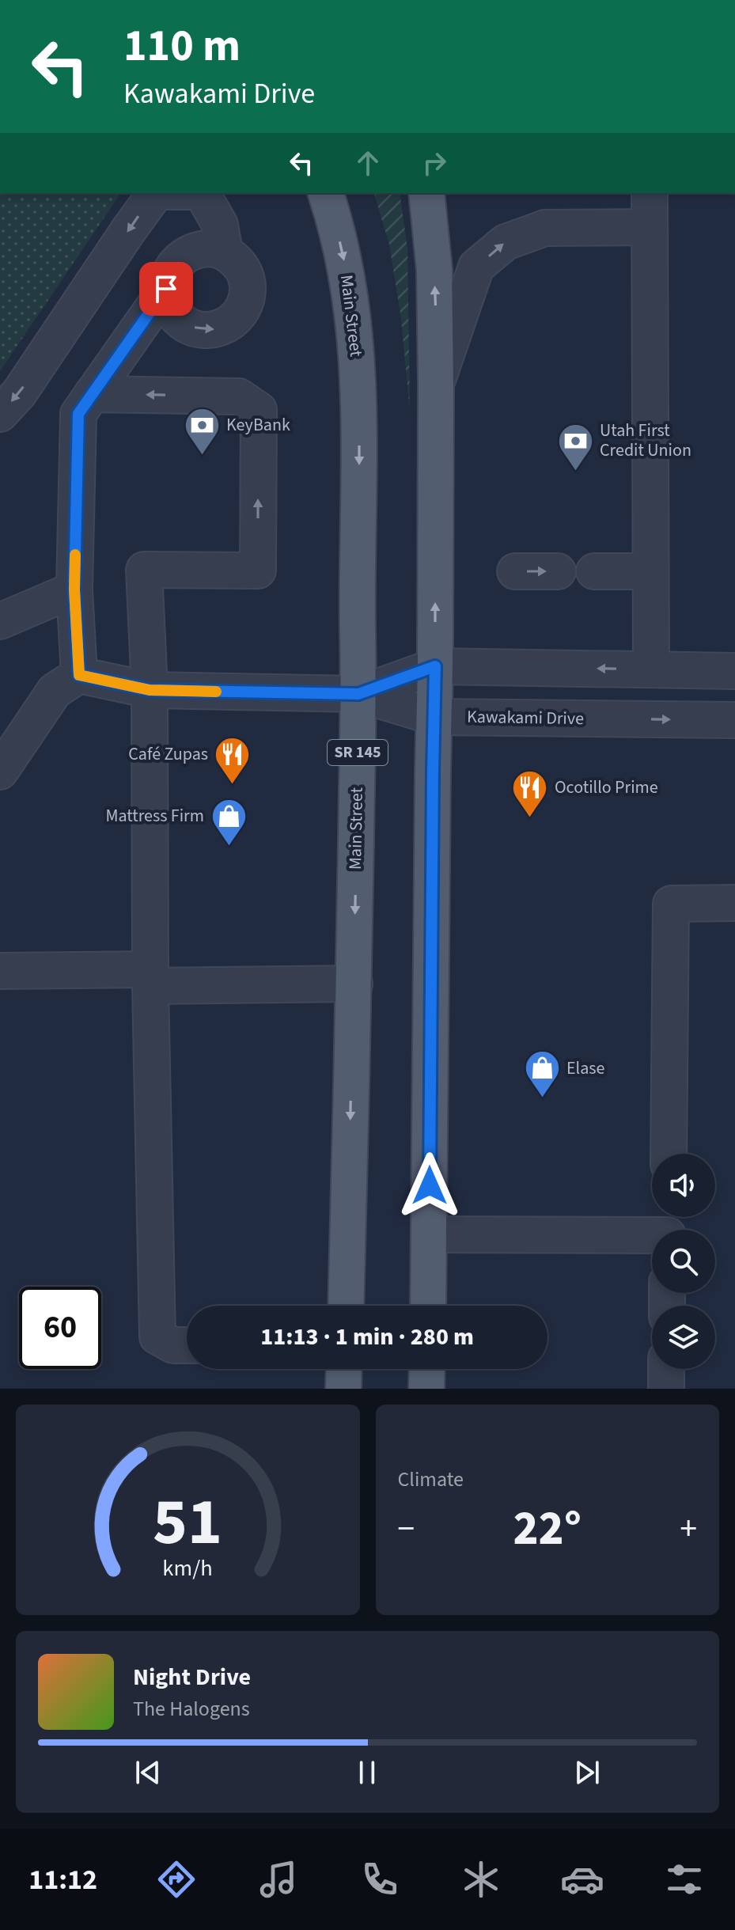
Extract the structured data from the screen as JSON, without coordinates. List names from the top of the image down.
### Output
{
  "streets": {
    "main road": ["Main Street", "SR 145"],
    "street": ["Kawakami Drive"]
  },
  "crossings": [
    ["Main Street", "Kawakami Drive"]
  ],
  "places": {
    "bank": ["KeyBank", "Utah First Credit Union"],
    "restaurant": ["Café Zupas", "Ocotillo Prime"],
    "shop": ["Mattress Firm", "Elase"]
  },
  "page": {
    "turn": ["110 m", "Kawakami Drive"],
    "limit": "60",
    "trip": "11:13 · 1 min · 280 m",
    "tile": "Climate",
    "heat": ["−", "22°", "+"],
    "song": ["Night Drive", "The Halogens"],
    "tabs": "11:12",
    "gauge": ["51", "km/h"]
  }
}
